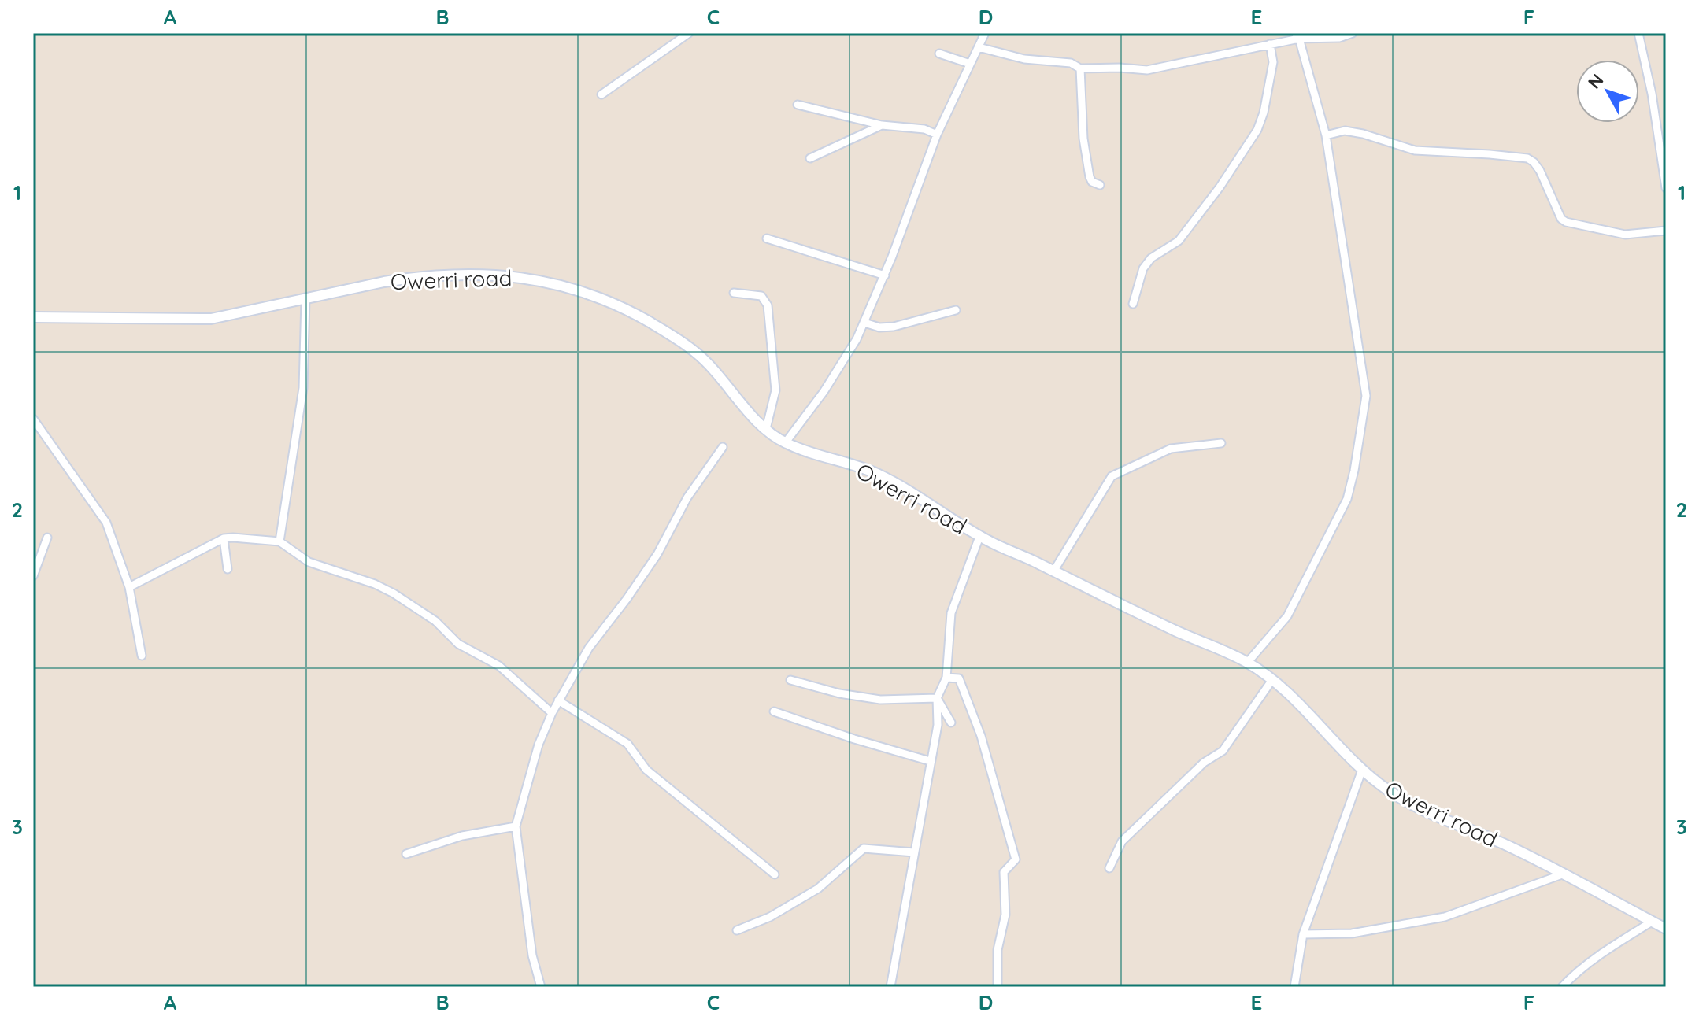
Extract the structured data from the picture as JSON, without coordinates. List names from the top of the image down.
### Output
{
  "streets": {
    "main road": ["Owerri road"]
  },
  "north": "top left",
  "grid": {
    "columns": [
      "A",
      "B",
      "C",
      "D",
      "E",
      "F"
    ],
    "rows": ["1", "2", "3"]
  }
}
